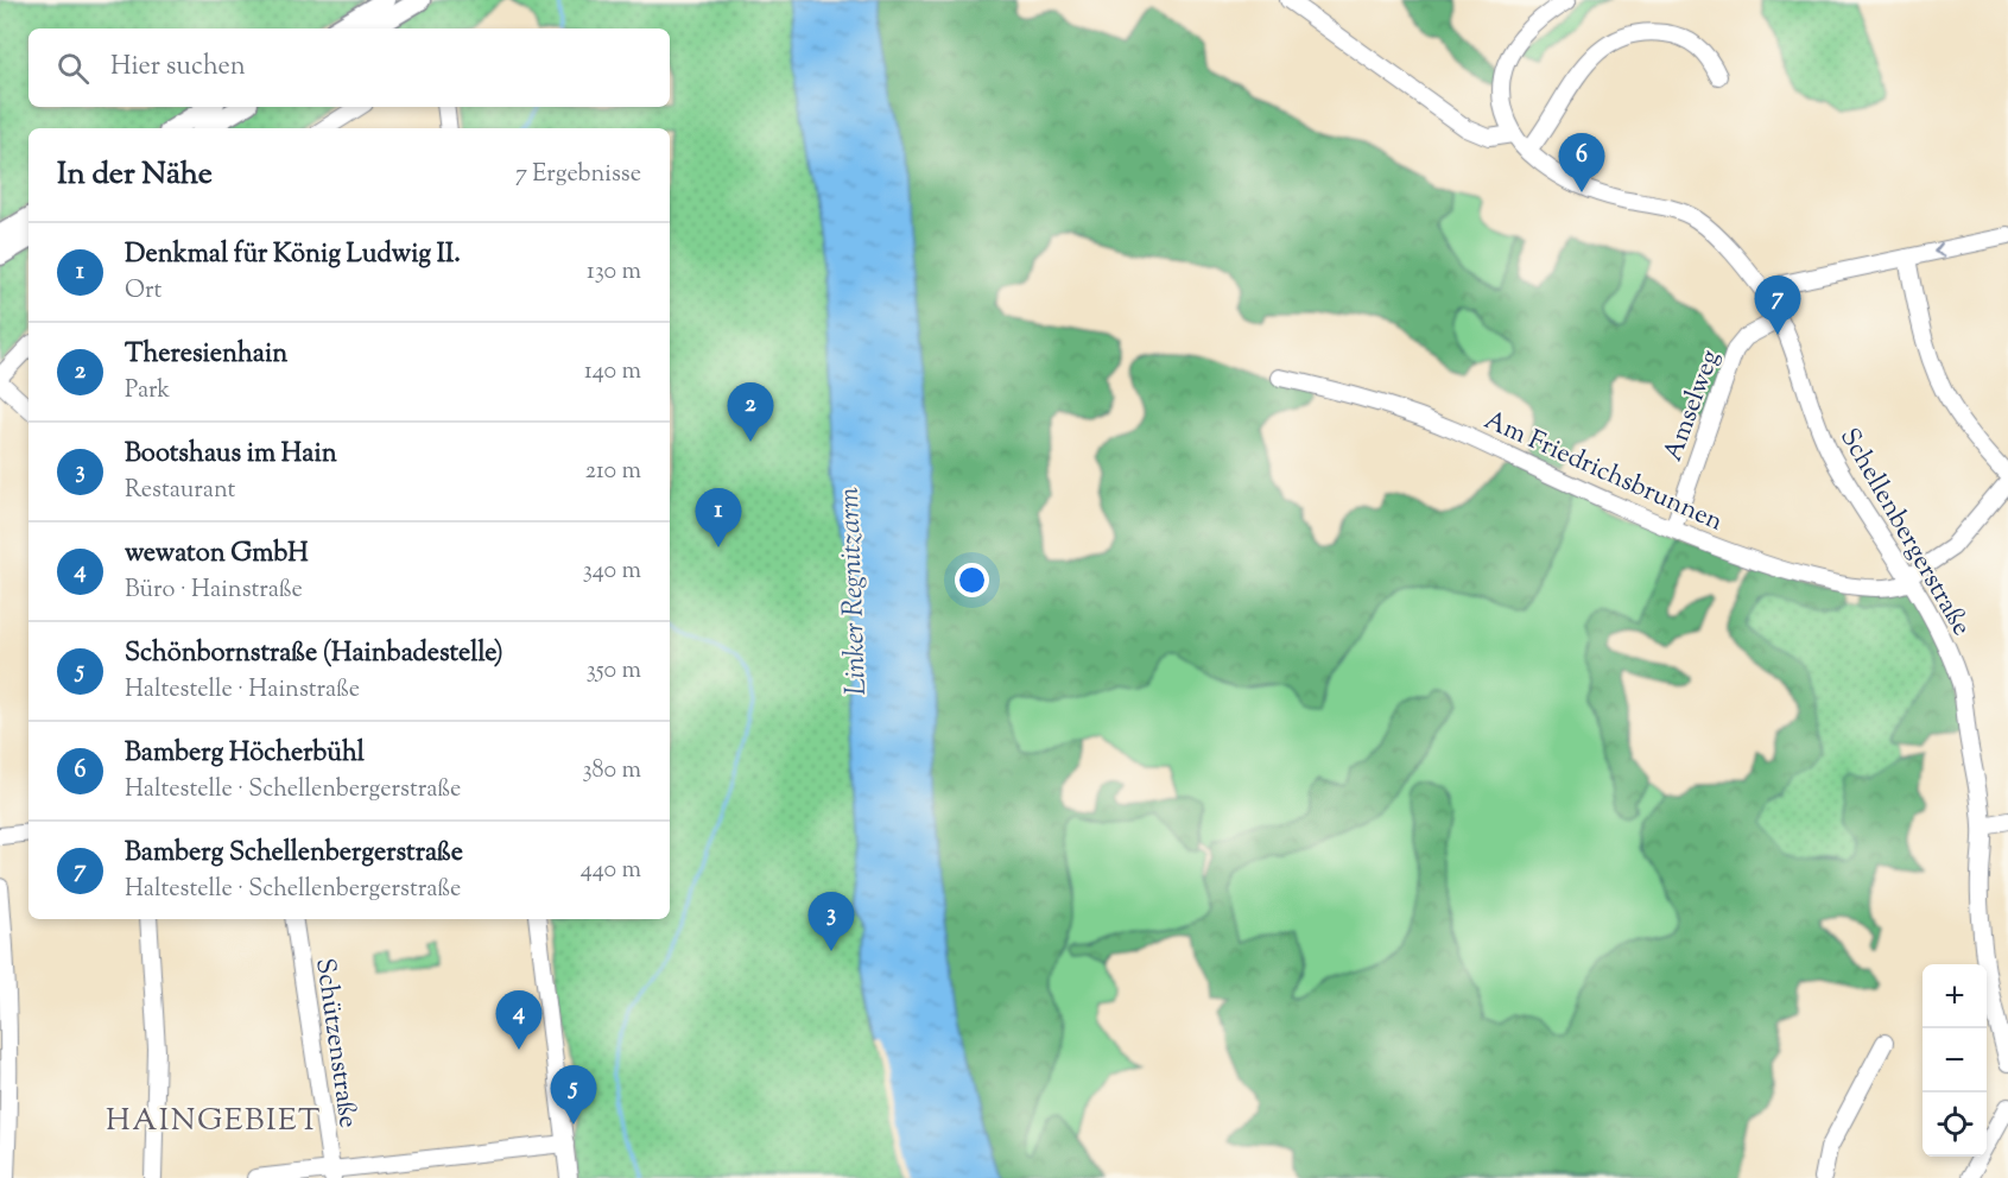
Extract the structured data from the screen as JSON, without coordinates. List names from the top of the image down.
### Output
{
  "streets": {
    "street": [
      "Amselweg",
      "Am Friedrichsbrunnen",
      "Schellenbergerstraße",
      "Schützenstraße"
    ]
  },
  "crossings": [
    ["Amselweg", "Am Friedrichsbrunnen"],
    ["Amselweg", "Schellenbergerstraße"],
    ["Am Friedrichsbrunnen", "Schellenbergerstraße"]
  ],
  "districts": ["HAINGEBIET"],
  "water": ["Linker Regnitzarm"],
  "page": {
    "search": "Hier suchen",
    "heading": ["In der Nähe", "7 Ergebnisse"],
    "pins": [
      "6",
      "7",
      "2",
      "1",
      "3",
      "4",
      "5"
    ],
    "list": [
      {
        "mark": "1",
        "name": "Denkmal für König Ludwig II.",
        "note": "Ort",
        "value": "130 m"
      },
      {
        "mark": "2",
        "name": "Theresienhain",
        "note": "Park",
        "value": "140 m"
      },
      {
        "mark": "3",
        "name": "Bootshaus im Hain",
        "note": "Restaurant",
        "value": "210 m"
      },
      {
        "mark": "4",
        "name": "wewaton GmbH",
        "note": "Büro · Hainstraße",
        "value": "340 m"
      },
      {
        "mark": "5",
        "name": "Schönbornstraße (Hainbadestelle)",
        "note": "Haltestelle · Hainstraße",
        "value": "350 m"
      },
      {
        "mark": "6",
        "name": "Bamberg Höcherbühl",
        "note": "Haltestelle · Schellenbergerstraße",
        "value": "380 m"
      },
      {
        "mark": "7",
        "name": "Bamberg Schellenbergerstraße",
        "note": "Haltestelle · Schellenbergerstraße",
        "value": "440 m"
      }
    ],
    "map_buttons": ["+", "−"]
  }
}
